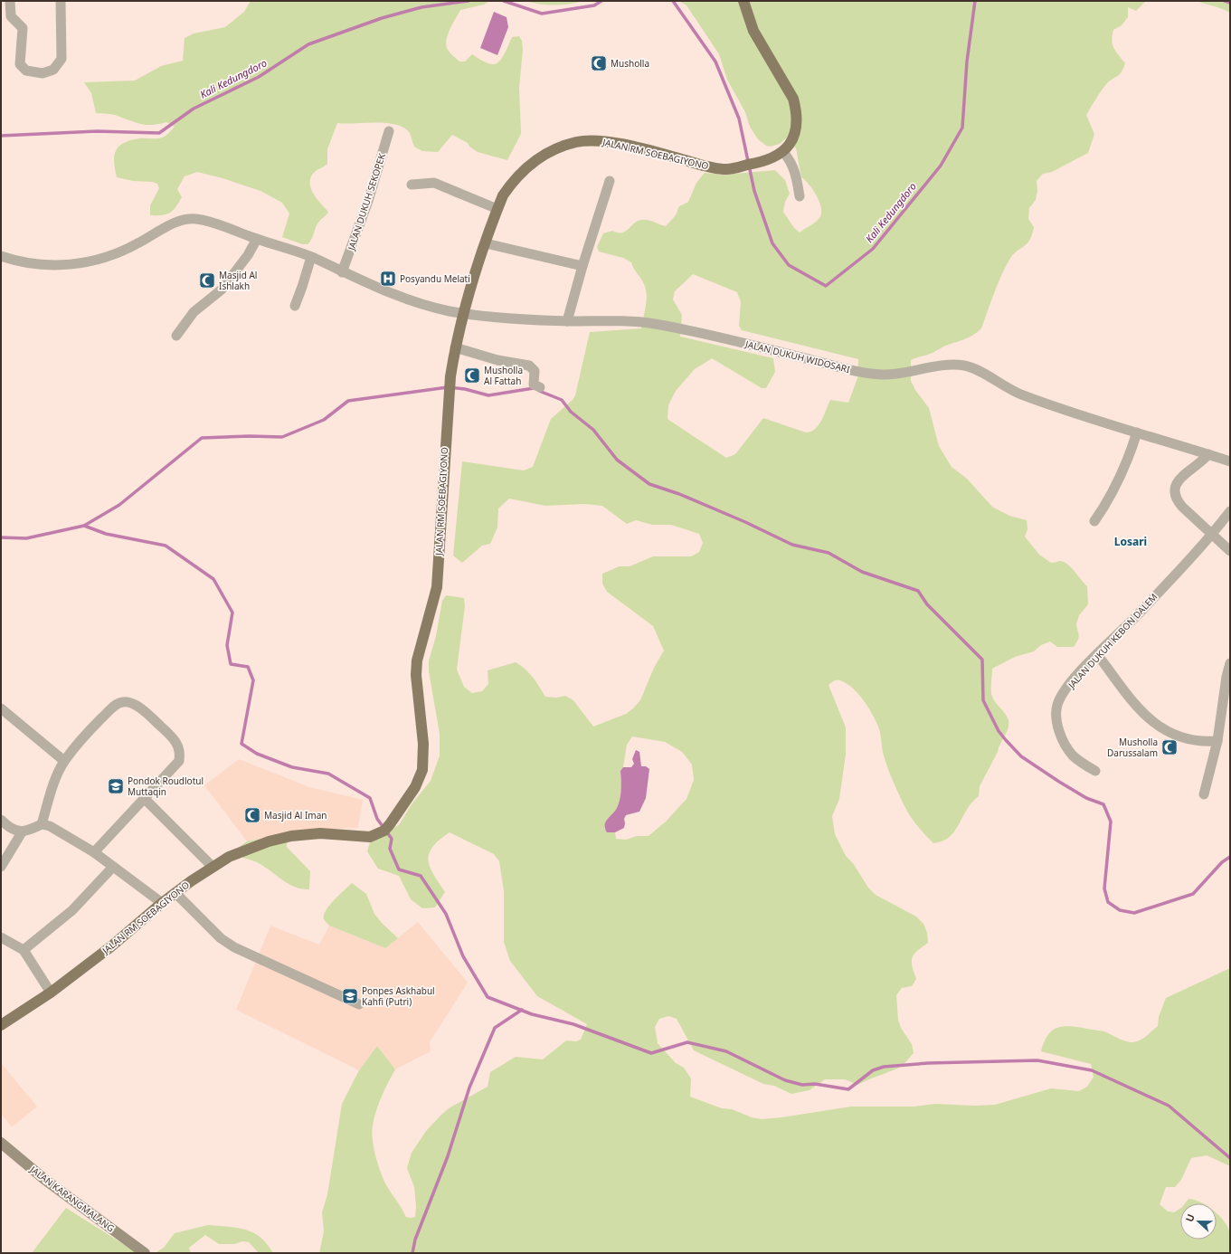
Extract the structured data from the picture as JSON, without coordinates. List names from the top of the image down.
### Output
{
  "streets": {
    "main road": ["JALAN RM SOEBAGIYONO"],
    "street": [
      "JALAN DUKUH SEKOPEK",
      "JALAN DUKUH WIDOSARI",
      "JALAN DUKUH KEBON DALEM",
      "JALAN KARANGMALANG"
    ]
  },
  "crossings": [
    ["JALAN RM SOEBAGIYONO", "JALAN DUKUH WIDOSARI"]
  ],
  "districts": ["Losari"],
  "water": ["Kali Kedungdoro"],
  "places": {
    "mosque": [
      "Musholla",
      "Masjid Al Ishlakh",
      "Musholla Al Fattah",
      "Musholla Darussalam",
      "Masjid Al Iman"
    ],
    "hospital": ["Posyandu Melati"],
    "school or university": ["Pondok Roudlotul Muttaqin", "Ponpes Askhabul Kahfi (Putri)"]
  },
  "north": "left"
}
